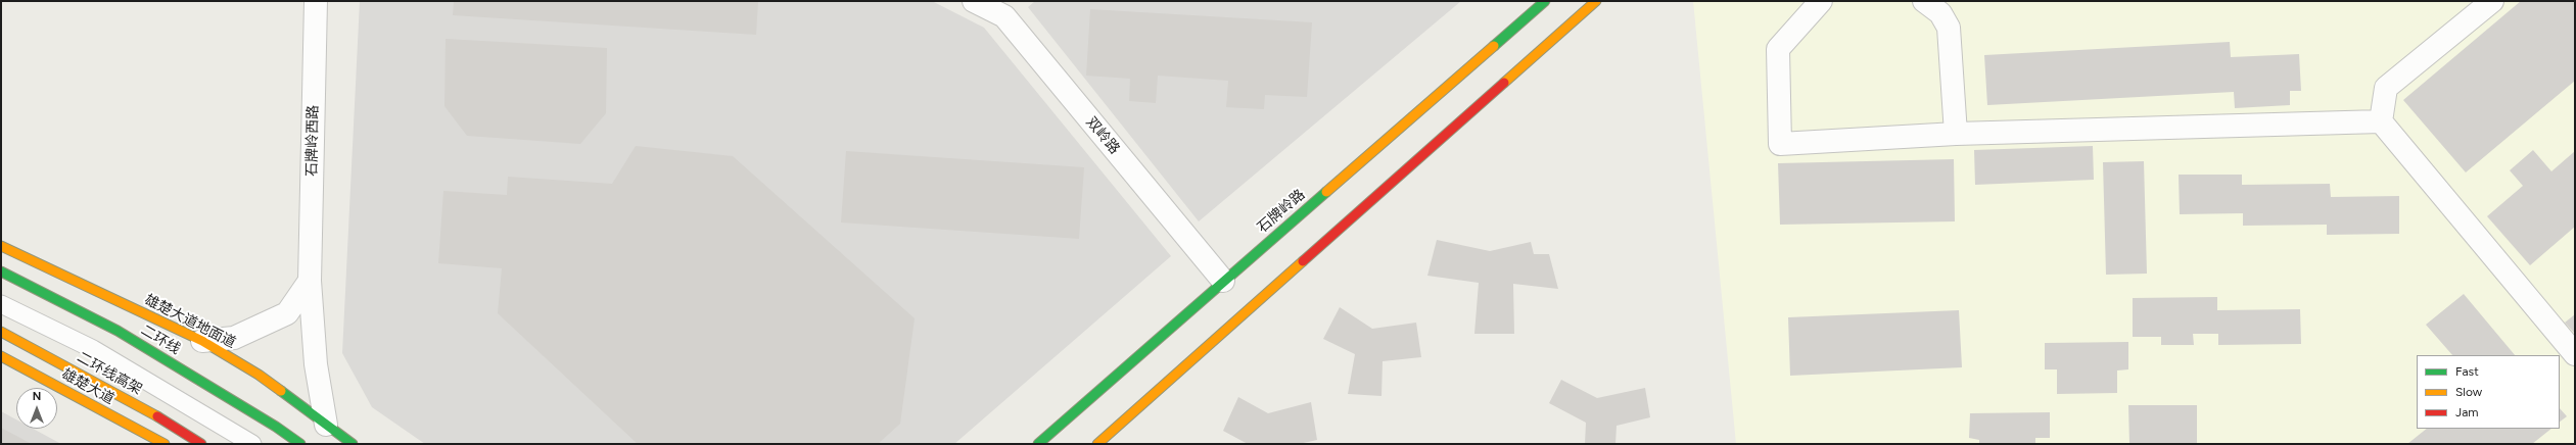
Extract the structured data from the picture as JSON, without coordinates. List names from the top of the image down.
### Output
{
  "streets": {
    "main road": [
      "石牌岭路",
      "雄楚大道地面道",
      "二环线",
      "二环线高架",
      "雄楚大道"
    ],
    "street": ["双岭路", "石牌岭西路"]
  },
  "crossings": [
    ["双岭路", "石牌岭路"],
    ["石牌岭西路", "雄楚大道地面道"]
  ],
  "legend": ["Fast", "Slow", "Jam"],
  "north": "top"
}
